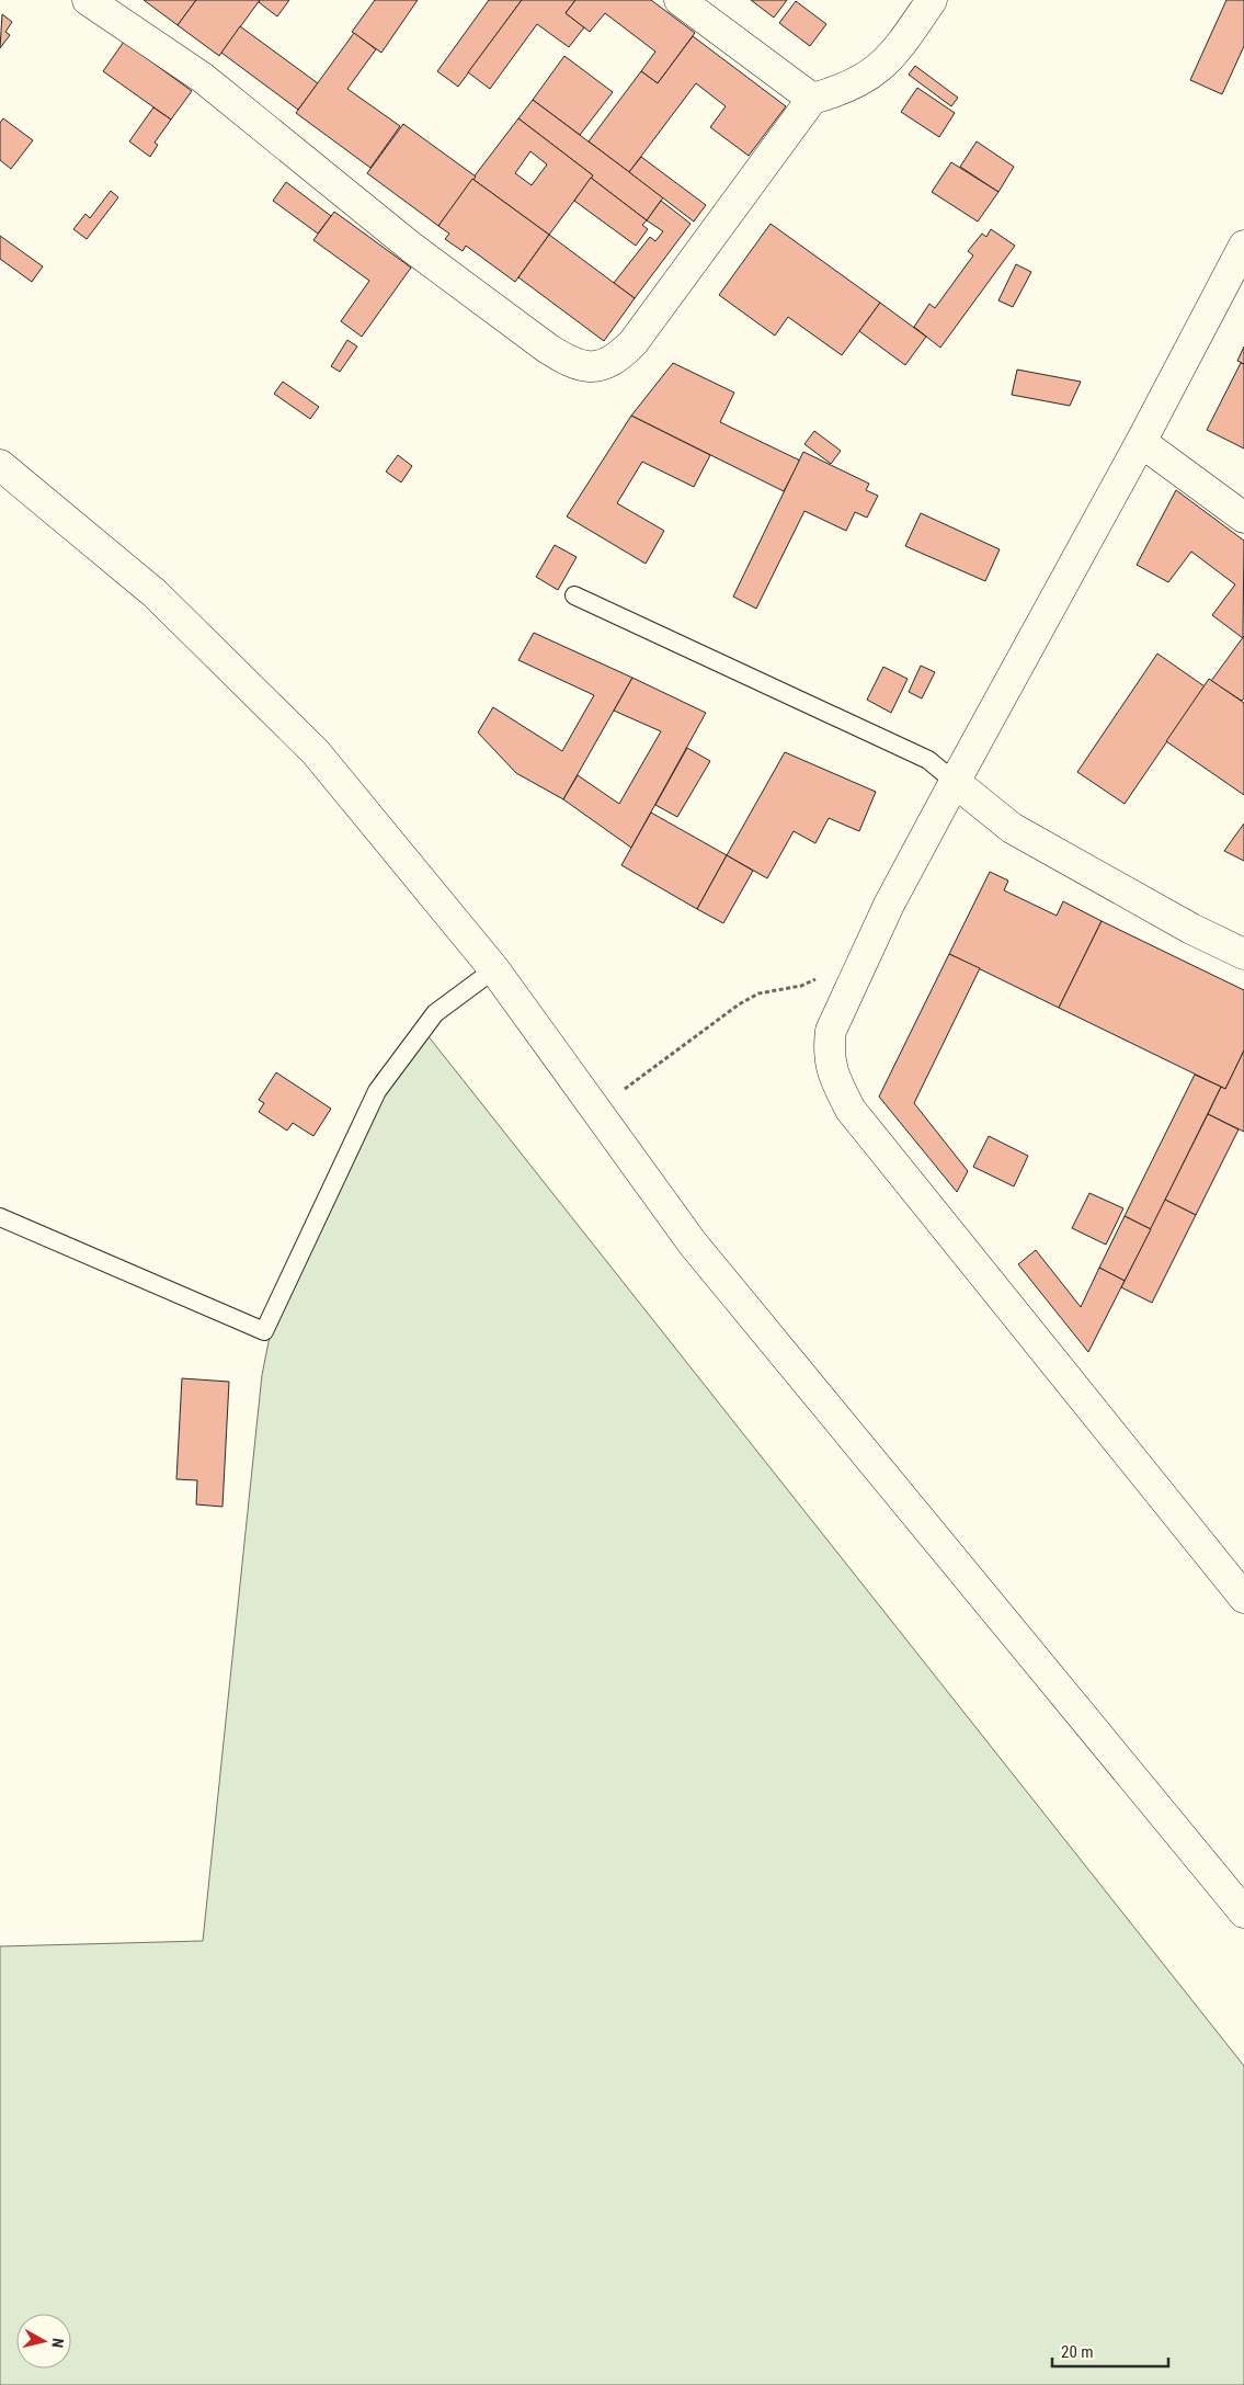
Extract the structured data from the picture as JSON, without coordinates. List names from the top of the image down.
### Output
{
  "scale_bar": "20 m",
  "north": "right"
}
